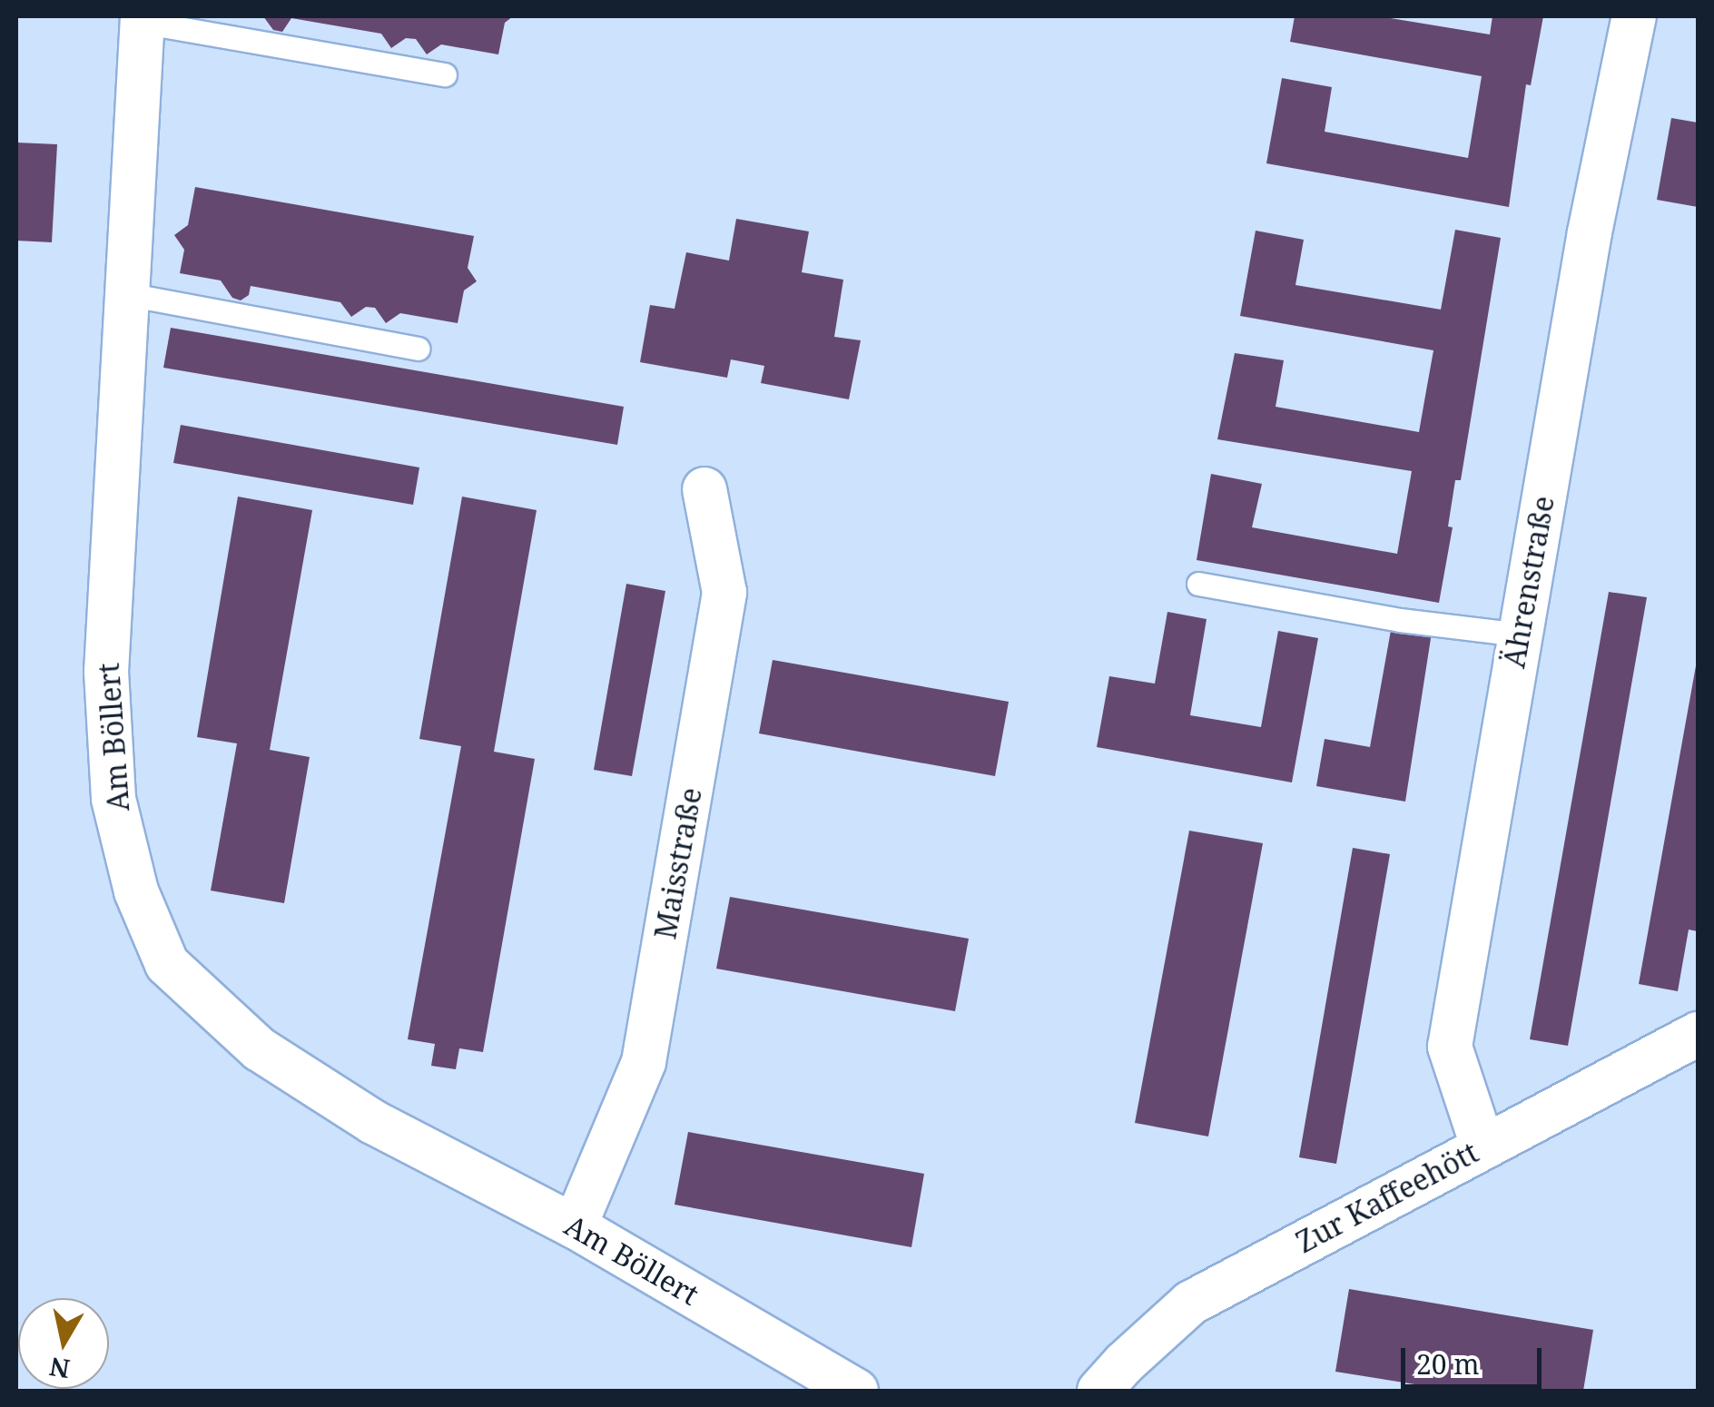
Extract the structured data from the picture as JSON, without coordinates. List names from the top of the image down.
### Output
{
  "streets": {
    "street": [
      "Ährenstraße",
      "Am Böllert",
      "Maisstraße",
      "Zur Kaffeehött"
    ]
  },
  "crossings": [
    ["Ährenstraße", "Zur Kaffeehött"],
    ["Am Böllert", "Maisstraße"]
  ],
  "scale_bar": "20 m",
  "north": "bottom"
}
